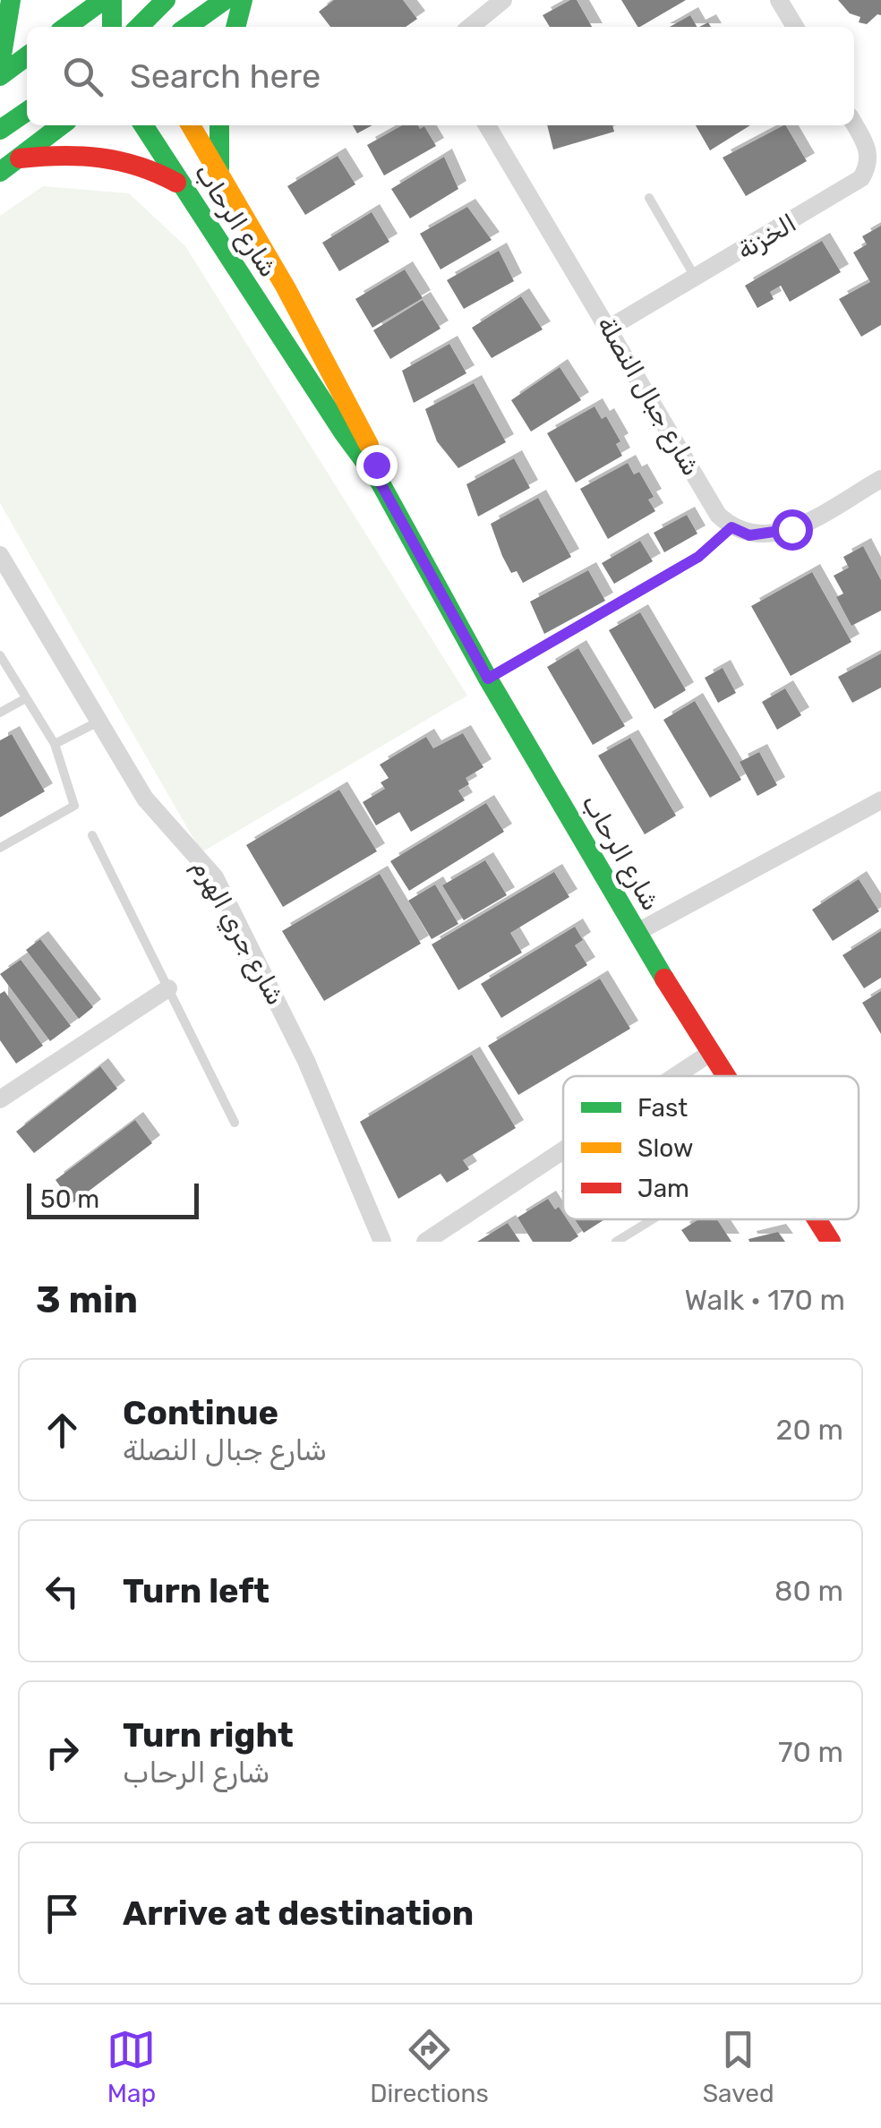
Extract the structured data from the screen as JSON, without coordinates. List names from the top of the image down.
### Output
{
  "streets": {
    "street": [
      "شارع الرحاب",
      "الخزنة",
      "شارع جبال النصلة",
      "شارع جري الهرم"
    ]
  },
  "crossings": [
    ["الخزنة", "شارع جبال النصلة"]
  ],
  "legend": ["Fast", "Slow", "Jam"],
  "scale_bar": "50 m",
  "page": {
    "search": "Search here",
    "scale": "50 m",
    "heading": ["3 min", "Walk · 170 m"],
    "list": [
      ["Continue", "شارع جبال النصلة", "20 m"],
      ["Turn left", "80 m"],
      ["Turn right", "شارع الرحاب", "70 m"],
      "Arrive at destination"
    ],
    "nav": ["Map", "Directions", "Saved"]
  }
}
